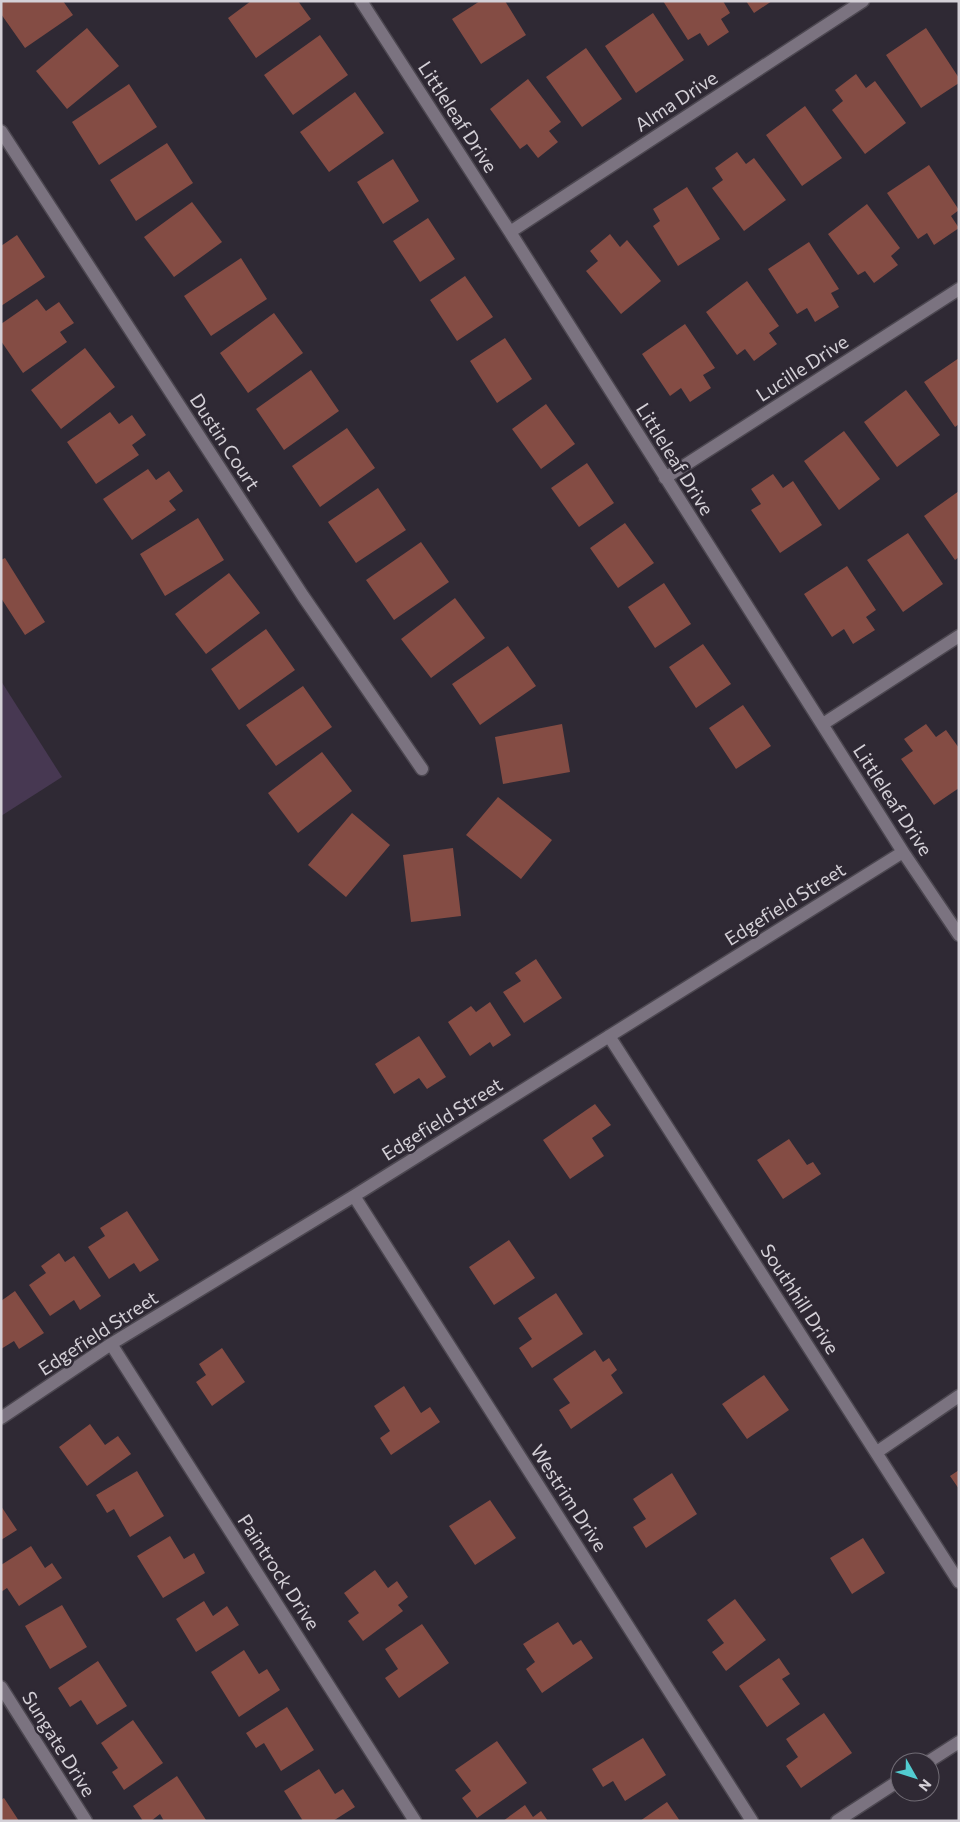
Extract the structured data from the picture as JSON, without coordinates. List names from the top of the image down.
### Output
{
  "streets": {
    "street": [
      "Alma Drive",
      "Littleleaf Drive",
      "Lucille Drive",
      "Dustin Court",
      "Edgefield Street",
      "Southhill Drive",
      "Westrim Drive",
      "Paintrock Drive",
      "Sungate Drive"
    ]
  },
  "crossings": [
    ["Alma Drive", "Littleleaf Drive"],
    ["Littleleaf Drive", "Lucille Drive"],
    ["Littleleaf Drive", "Edgefield Street"],
    ["Edgefield Street", "Southhill Drive"],
    ["Edgefield Street", "Westrim Drive"],
    ["Edgefield Street", "Paintrock Drive"]
  ],
  "north": "bottom right"
}
